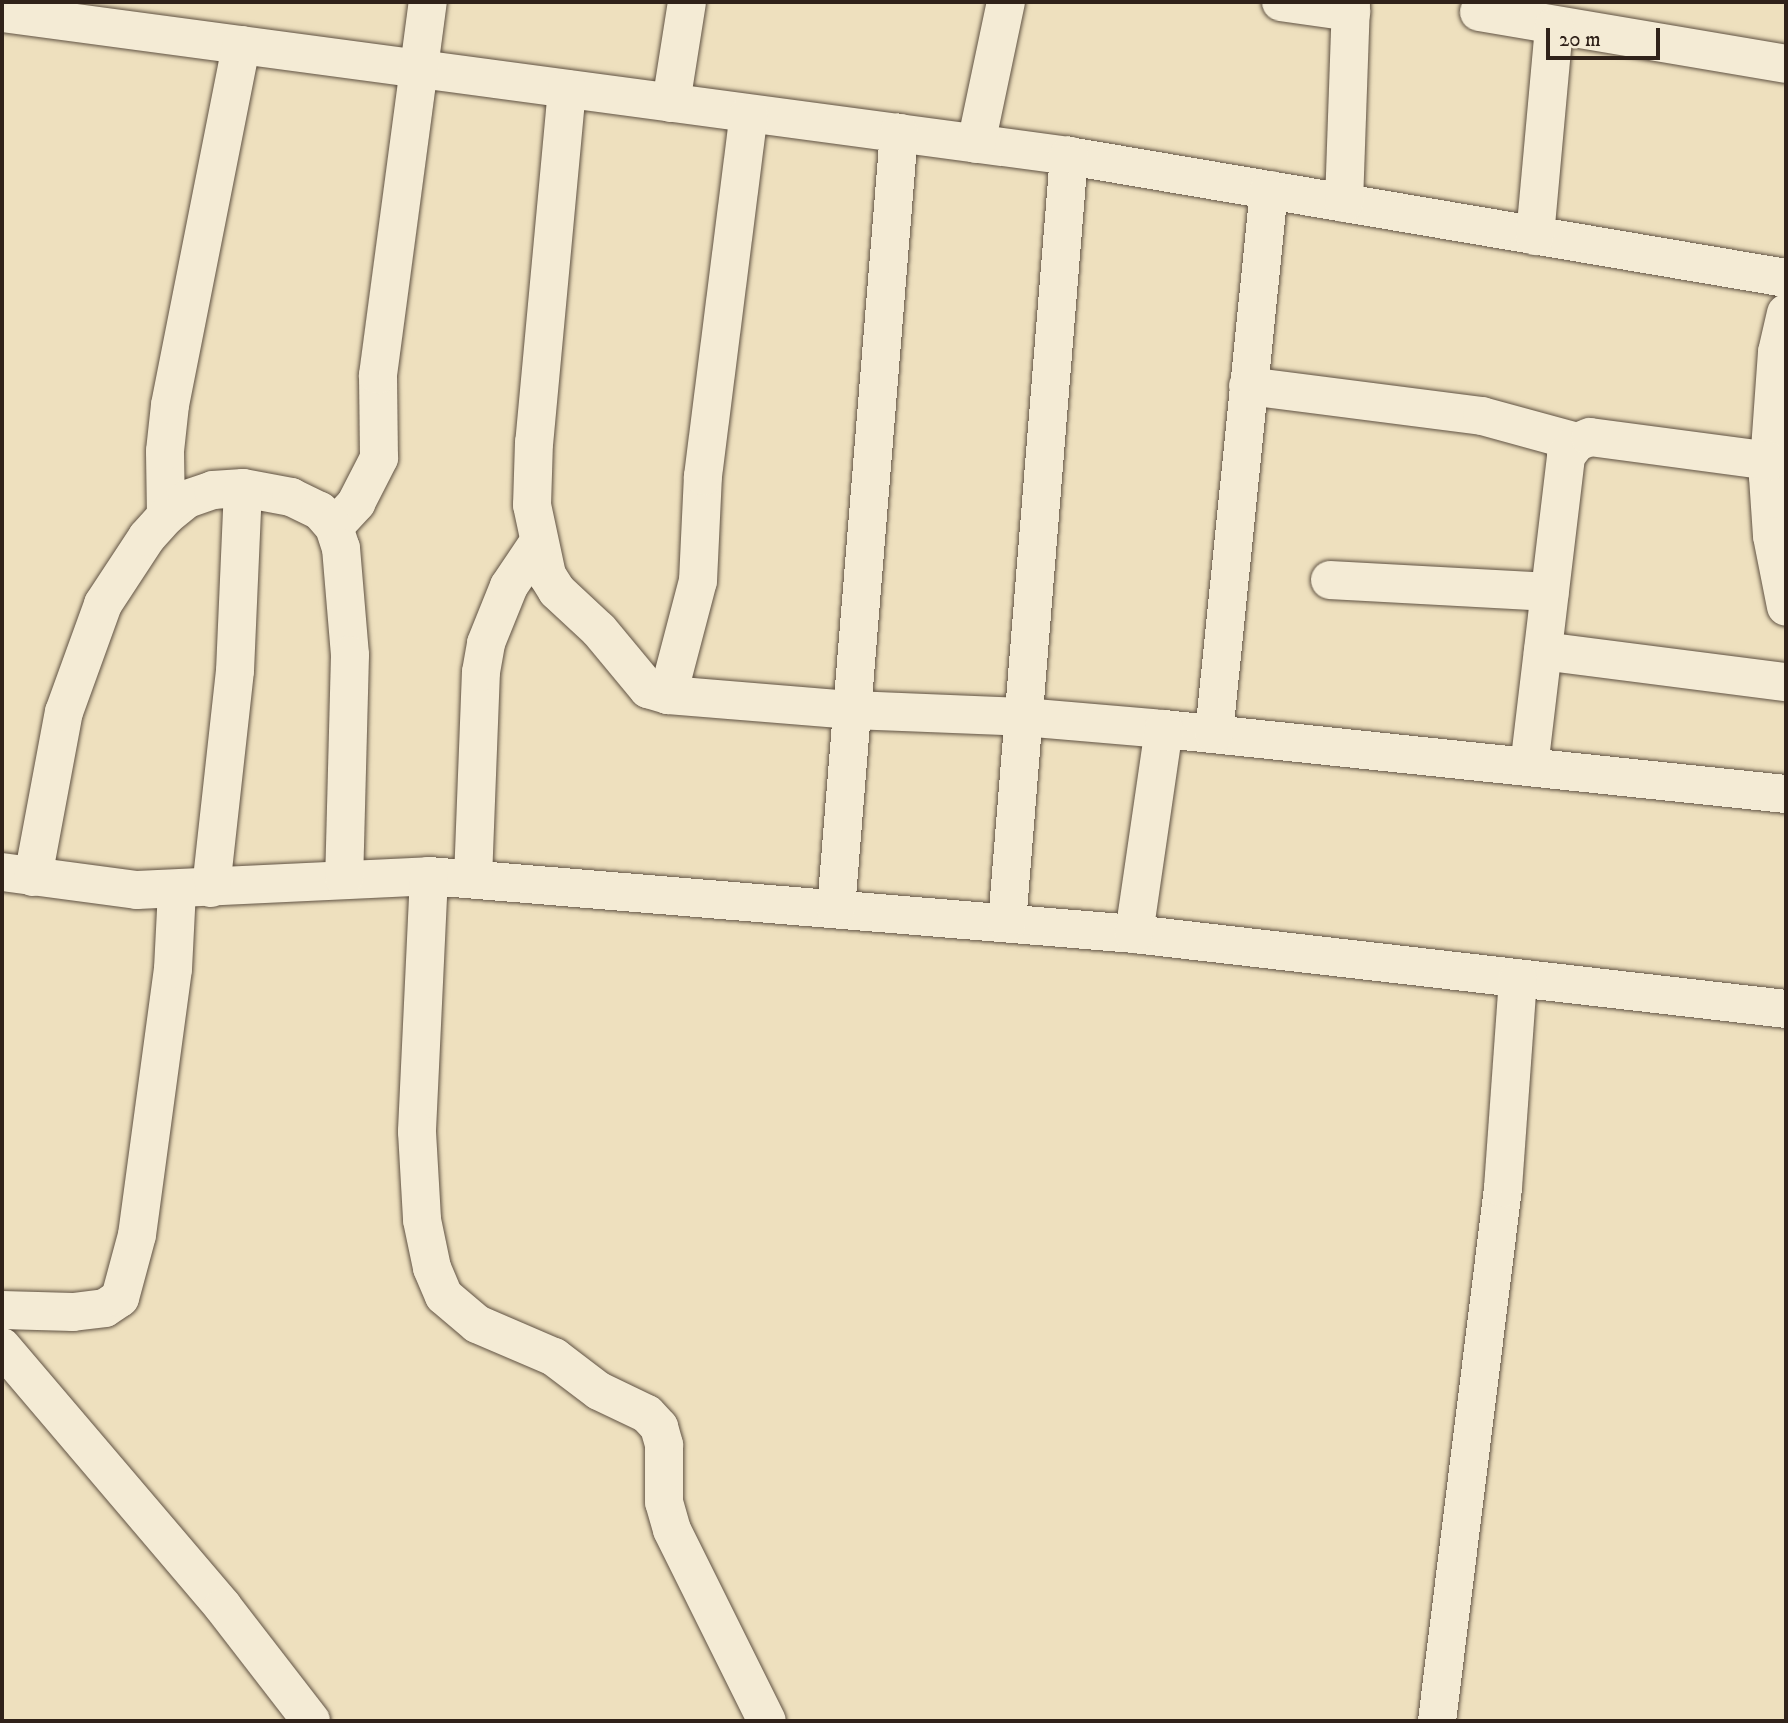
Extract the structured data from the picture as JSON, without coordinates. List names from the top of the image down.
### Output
{
  "scale_bar": "20 m"
}
